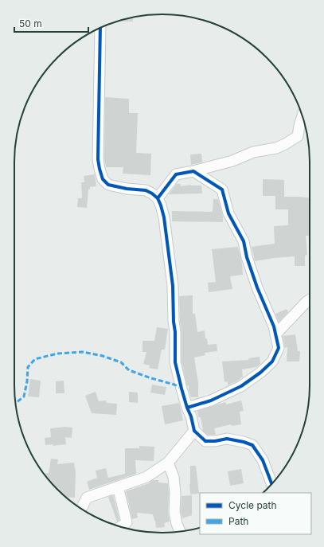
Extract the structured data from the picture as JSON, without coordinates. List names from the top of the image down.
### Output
{
  "legend": ["Cycle path", "Path"],
  "scale_bar": "50 m"
}
